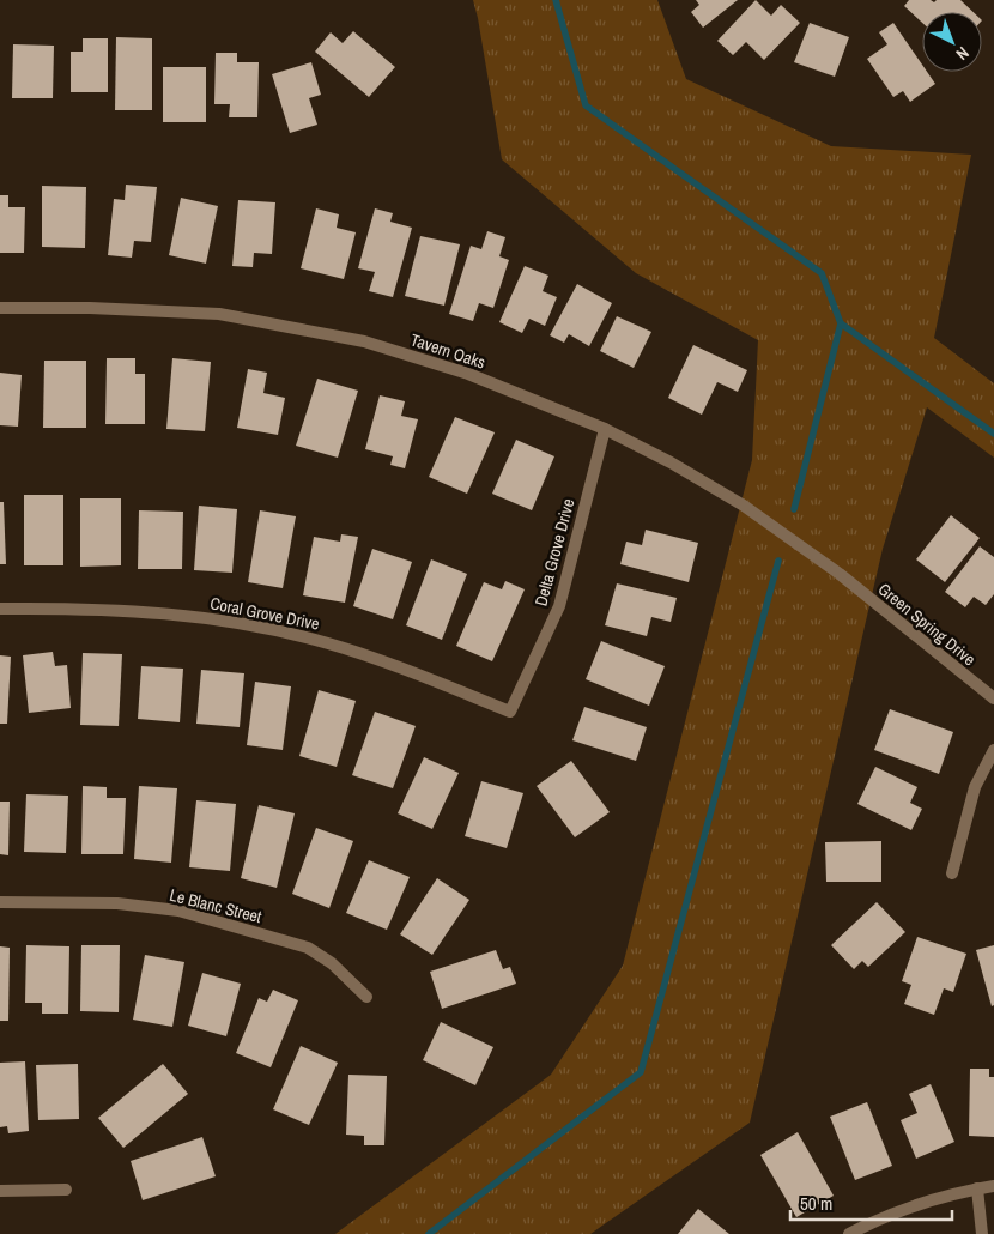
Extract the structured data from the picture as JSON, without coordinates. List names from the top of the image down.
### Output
{
  "streets": {
    "street": [
      "Tavern Oaks",
      "Delta Grove Drive",
      "Coral Grove Drive",
      "Green Spring Drive",
      "Le Blanc Street"
    ]
  },
  "crossings": [
    ["Tavern Oaks", "Delta Grove Drive"],
    ["Tavern Oaks", "Green Spring Drive"],
    ["Delta Grove Drive", "Coral Grove Drive"]
  ],
  "scale_bar": "50 m",
  "north": "bottom right"
}
